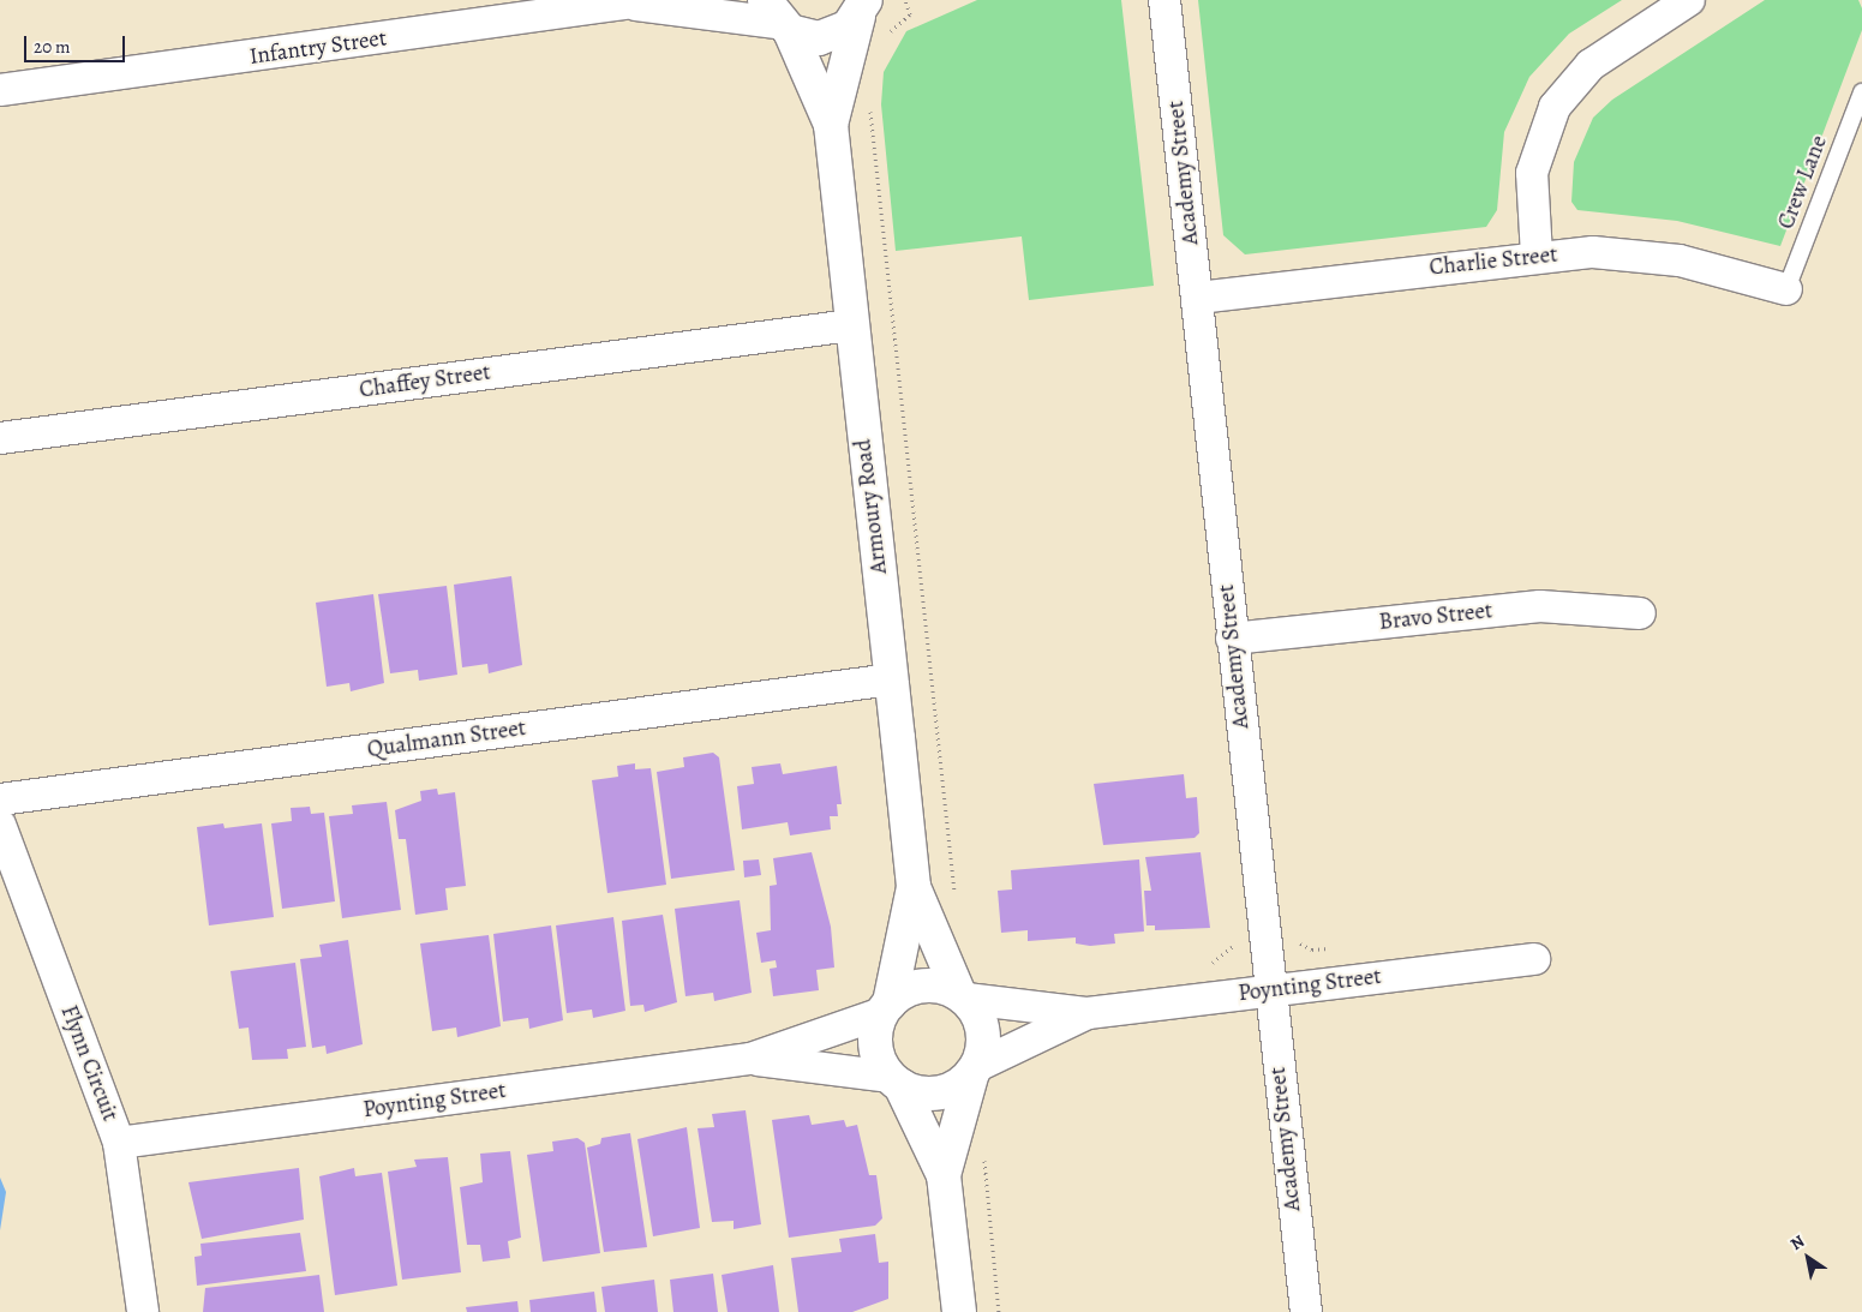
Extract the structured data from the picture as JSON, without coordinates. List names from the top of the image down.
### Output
{
  "streets": {
    "street": [
      "Infantry Street",
      "Academy Street",
      "Charlie Street",
      "Chaffey Street",
      "Armoury Road",
      "Bravo Street",
      "Qualmann Street",
      "Poynting Street",
      "Flynn Circuit"
    ],
    "lane": ["Crew Lane"]
  },
  "crossings": [
    ["Infantry Street", "Armoury Road"],
    ["Academy Street", "Charlie Street"],
    ["Academy Street", "Bravo Street"],
    ["Academy Street", "Poynting Street"],
    ["Crew Lane", "Charlie Street"],
    ["Chaffey Street", "Armoury Road"],
    ["Armoury Road", "Qualmann Street"],
    ["Armoury Road", "Poynting Street"],
    ["Poynting Street", "Flynn Circuit"]
  ],
  "scale_bar": "20 m",
  "north": "top left"
}
